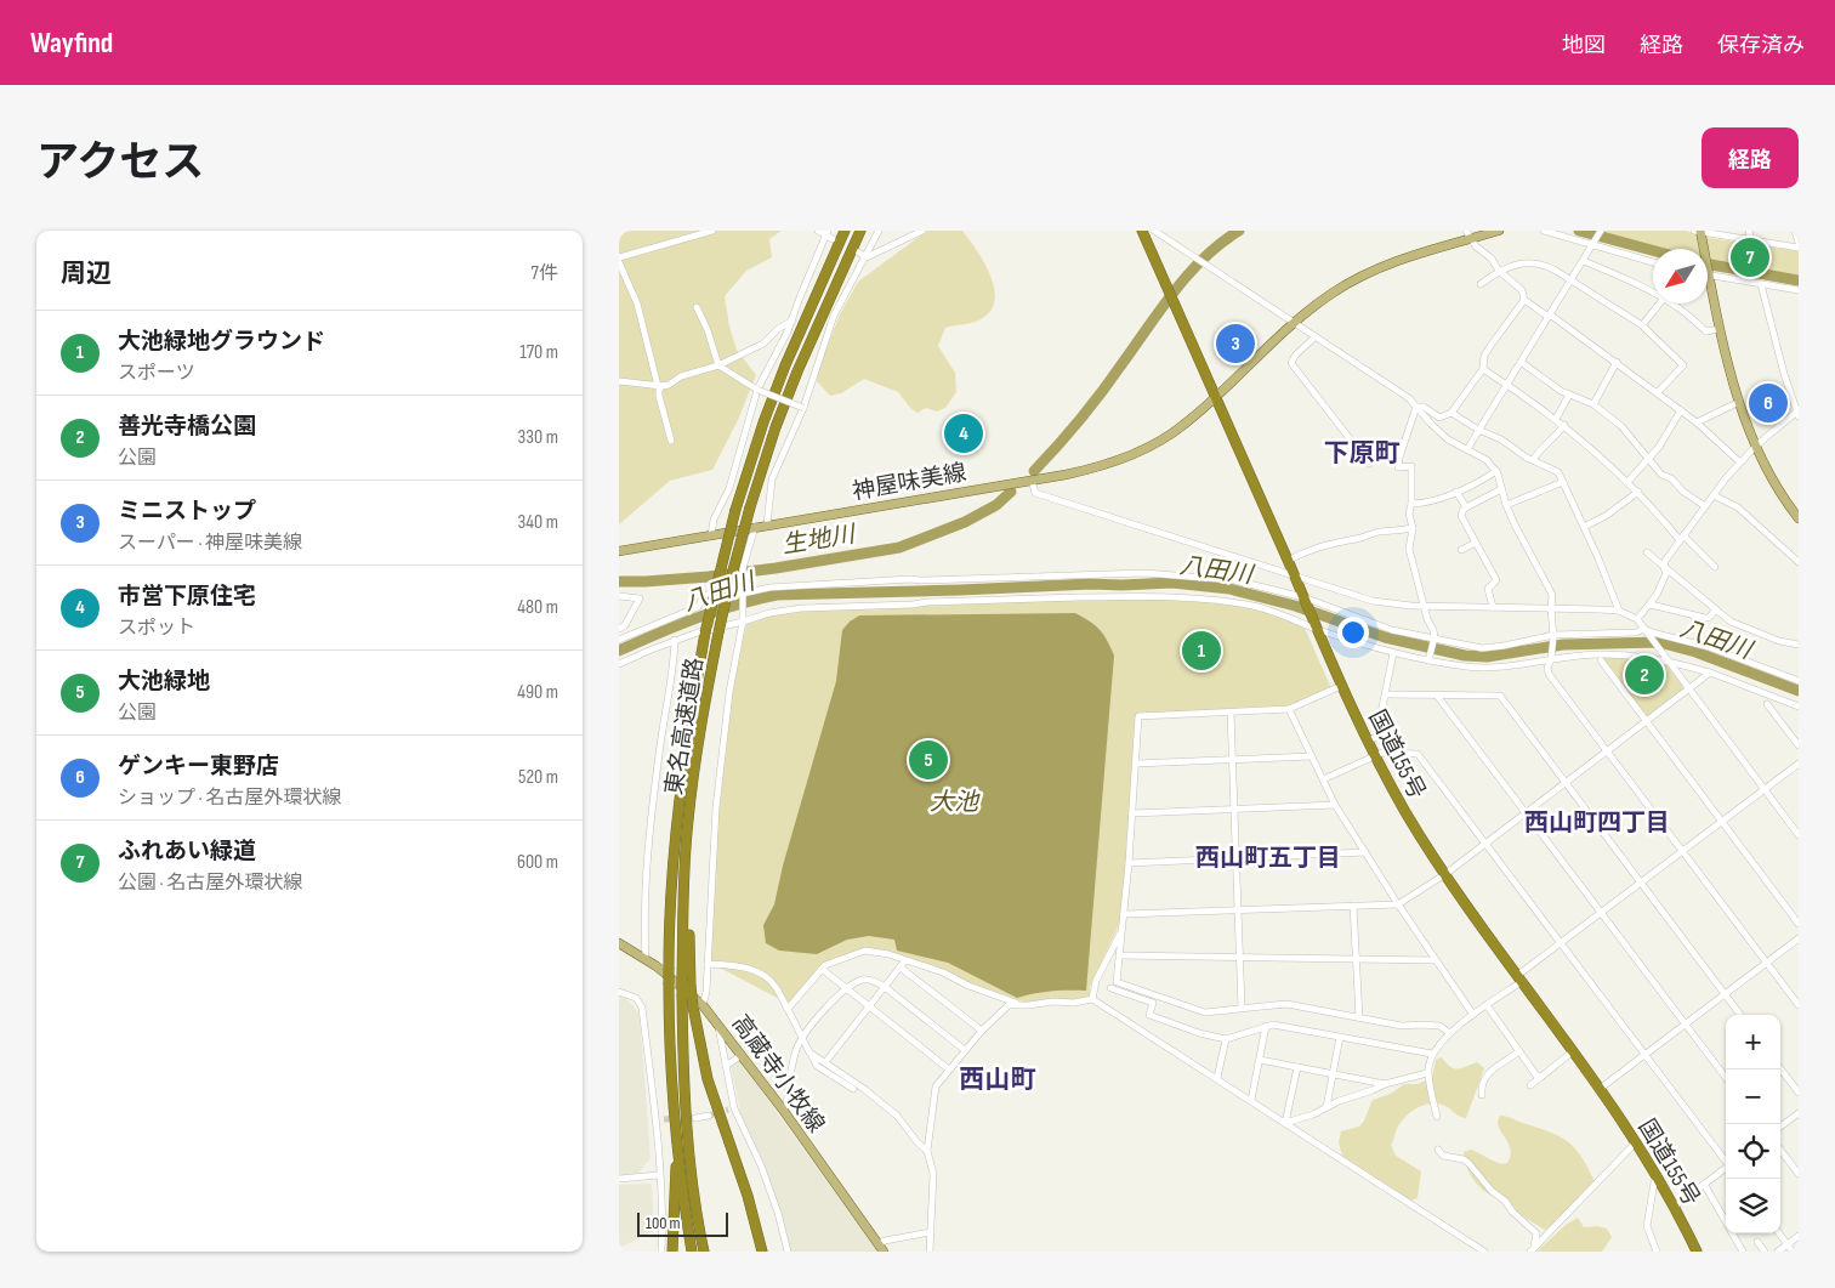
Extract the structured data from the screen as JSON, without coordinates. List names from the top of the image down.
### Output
{
  "streets": {
    "highway": ["東名高速道路", "国道155号"],
    "main road": ["神屋味美線", "高蔵寺小牧線"]
  },
  "crossings": [
    ["神屋味美線", "国道155号"]
  ],
  "districts": [
    "下原町",
    "西山町四丁目",
    "西山町五丁目",
    "西山町"
  ],
  "water": ["生地川", "八田川", "大池"],
  "scale_bar": "100 m",
  "north": "bottom left",
  "page": {
    "header": "Wayfind",
    "nav": ["地図", "経路", "保存済み"],
    "title": "アクセス",
    "buttons": "経路",
    "heading": ["周辺", "7件"],
    "pins": [
      "7",
      "3",
      "6",
      "4",
      "1",
      "2",
      "5"
    ],
    "list": [
      {
        "mark": "1",
        "name": "大池緑地グラウンド",
        "note": "スポーツ",
        "value": "170 m"
      },
      {
        "mark": "2",
        "name": "善光寺橋公園",
        "note": "公園",
        "value": "330 m"
      },
      {
        "mark": "3",
        "name": "ミニストップ",
        "note": "スーパー · 神屋味美線",
        "value": "340 m"
      },
      {
        "mark": "4",
        "name": "市営下原住宅",
        "note": "スポット",
        "value": "480 m"
      },
      {
        "mark": "5",
        "name": "大池緑地",
        "note": "公園",
        "value": "490 m"
      },
      {
        "mark": "6",
        "name": "ゲンキー東野店",
        "note": "ショップ · 名古屋外環状線",
        "value": "520 m"
      },
      {
        "mark": "7",
        "name": "ふれあい緑道",
        "note": "公園 · 名古屋外環状線",
        "value": "600 m"
      }
    ],
    "map_buttons": ["+", "−"],
    "scale": "100 m"
  }
}
